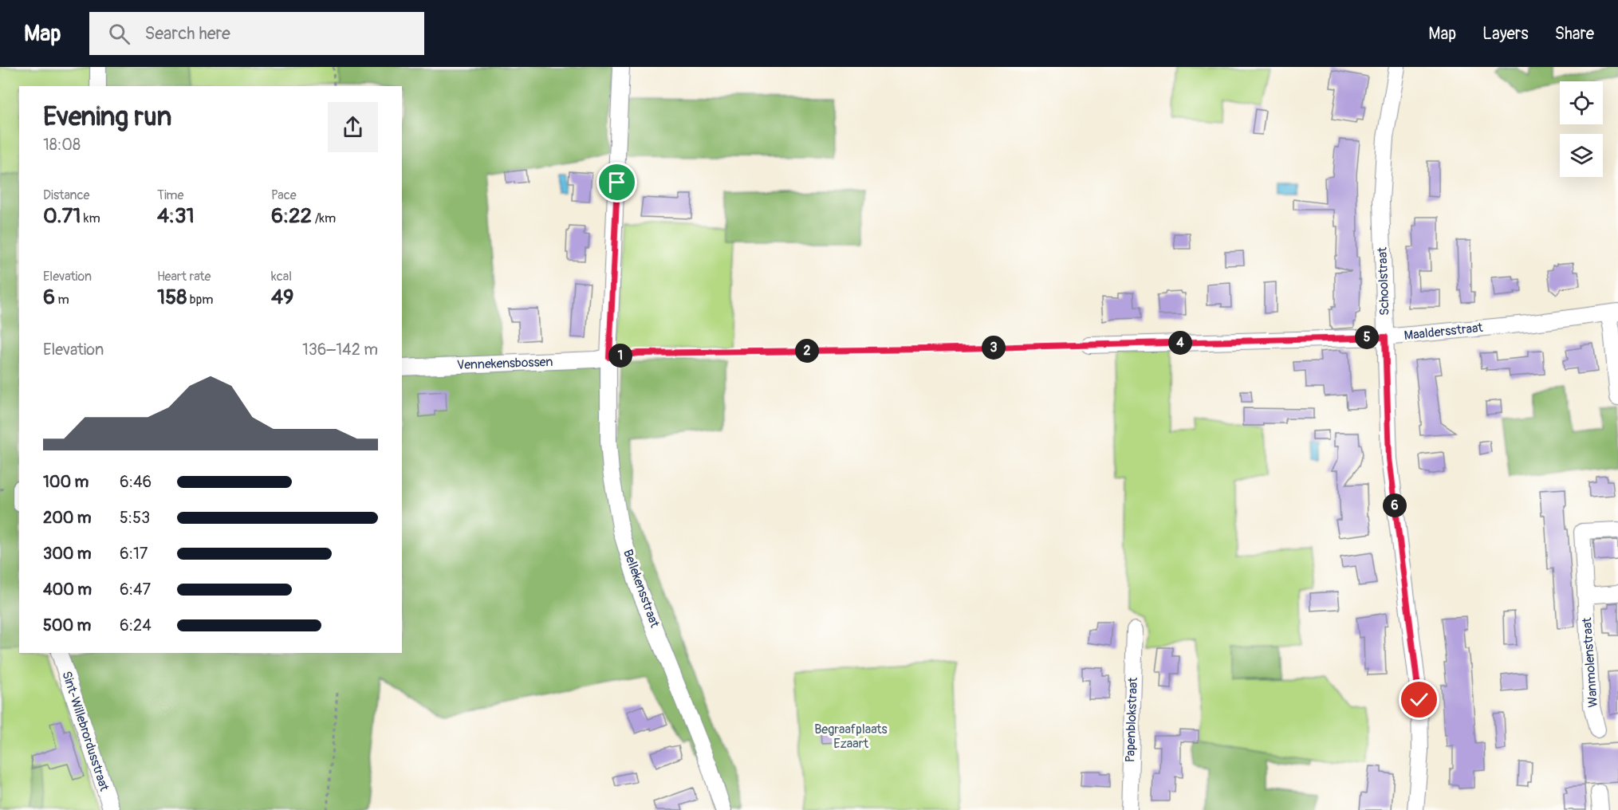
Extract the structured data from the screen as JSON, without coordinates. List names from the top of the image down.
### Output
{
  "streets": {
    "street": [
      "Schoolstraat",
      "Maaldersstraat",
      "Vennekensbossen",
      "Bellekensstraat",
      "Wanmolenstraat",
      "Papenblokstraat",
      "Sint-Willebrordusstraat"
    ]
  },
  "crossings": [
    ["Schoolstraat", "Maaldersstraat"],
    ["Vennekensbossen", "Bellekensstraat"]
  ],
  "parks": ["Begraafplaats Ezaart"],
  "page": {
    "header": "Map",
    "search": "Search here",
    "nav": ["Map", "Layers", "Share"],
    "heading": ["Evening run", "18:08"],
    "stats": [
      ["Distance", "0.71 km"],
      ["Time", "4:31"],
      ["Pace", "6:22 /km"],
      ["Elevation", "6 m"],
      ["Heart rate", "158 bpm"],
      ["kcal", "49"]
    ],
    "pins": [
      "5",
      "4",
      "3",
      "2",
      "1",
      "6"
    ],
    "chart": ["Elevation", "136–142 m"],
    "list": [
      {
        "name": "100 m",
        "note": "6:46"
      },
      {
        "name": "200 m",
        "note": "5:53"
      },
      {
        "name": "300 m",
        "note": "6:17"
      },
      {
        "name": "400 m",
        "note": "6:47"
      },
      {
        "name": "500 m",
        "note": "6:24"
      }
    ]
  }
}
